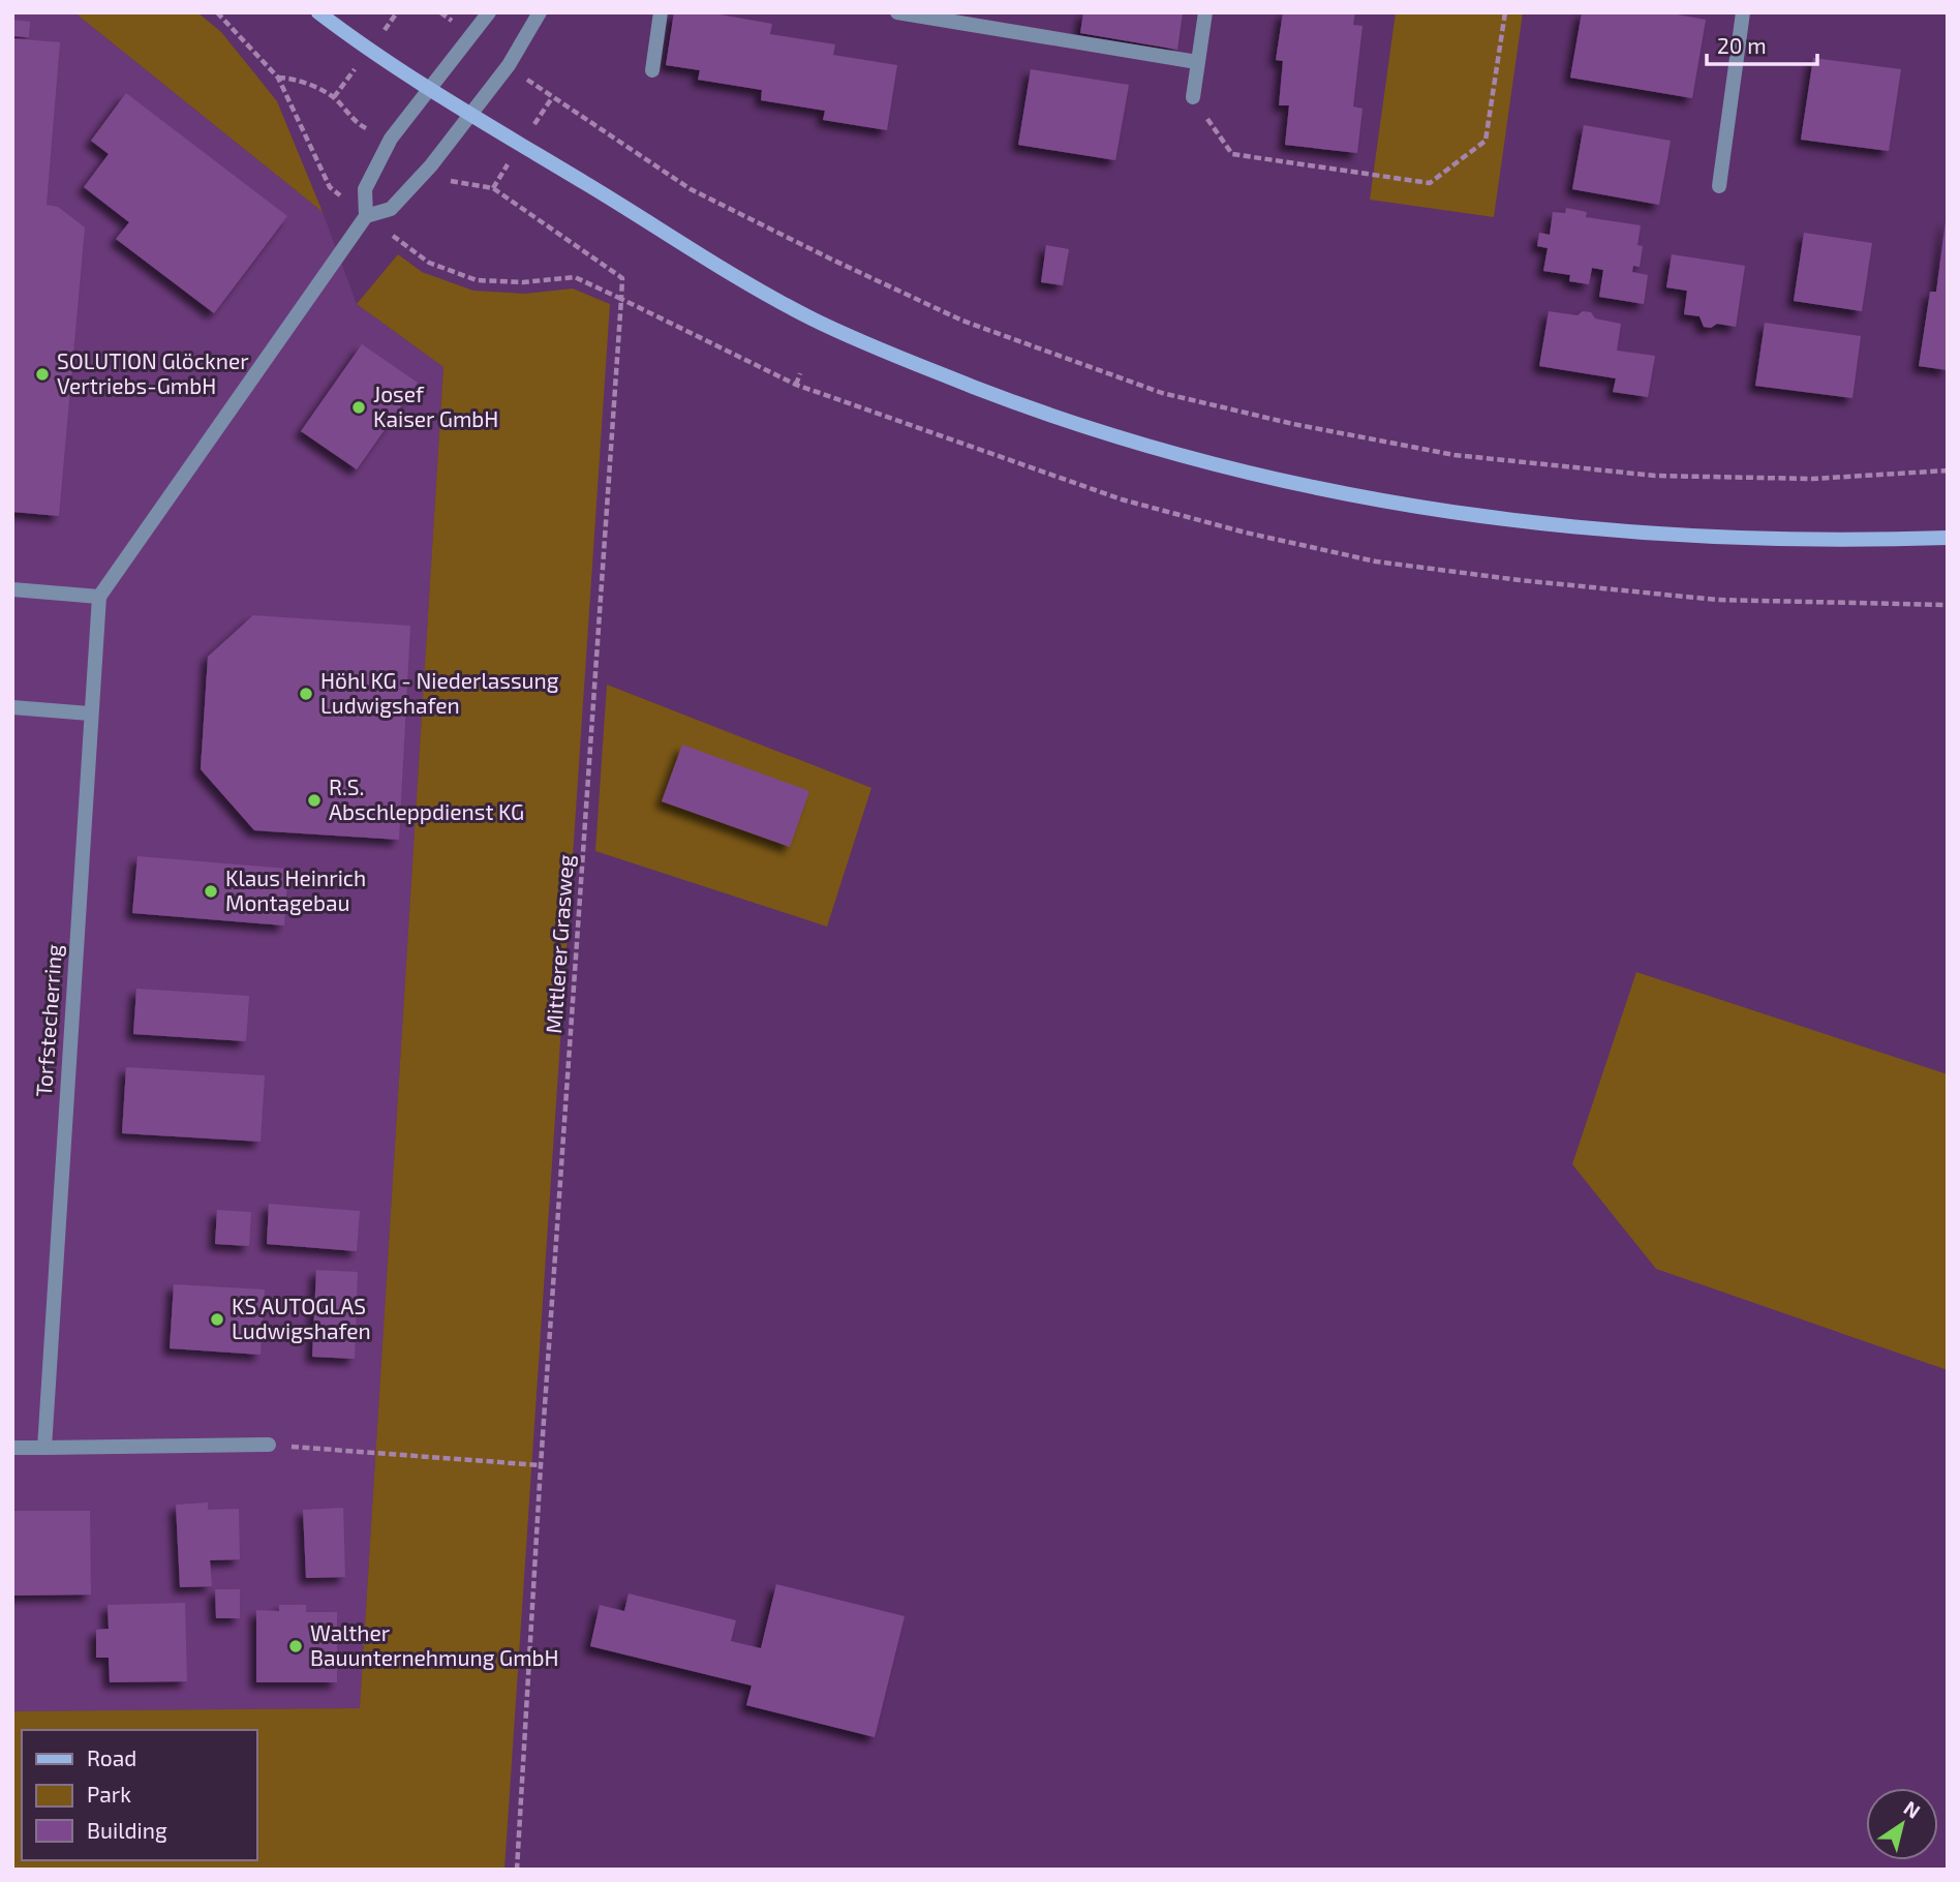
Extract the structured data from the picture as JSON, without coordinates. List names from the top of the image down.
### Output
{
  "streets": {
    "street": ["Torfstecherring"],
    "path": ["Mittlerer Grasweg"]
  },
  "places": [
    "SOLUTION Glöckner Vertriebs-GmbH",
    "Josef Kaiser GmbH",
    "Höhl KG - Niederlassung Ludwigshafen",
    "R.S. Abschleppdienst KG",
    "Klaus Heinrich Montagebau",
    "KS AUTOGLAS Ludwigshafen",
    "Walther Bauunternehmung GmbH"
  ],
  "legend": ["Road", "Park", "Building"],
  "scale_bar": "20 m",
  "north": "top right"
}
